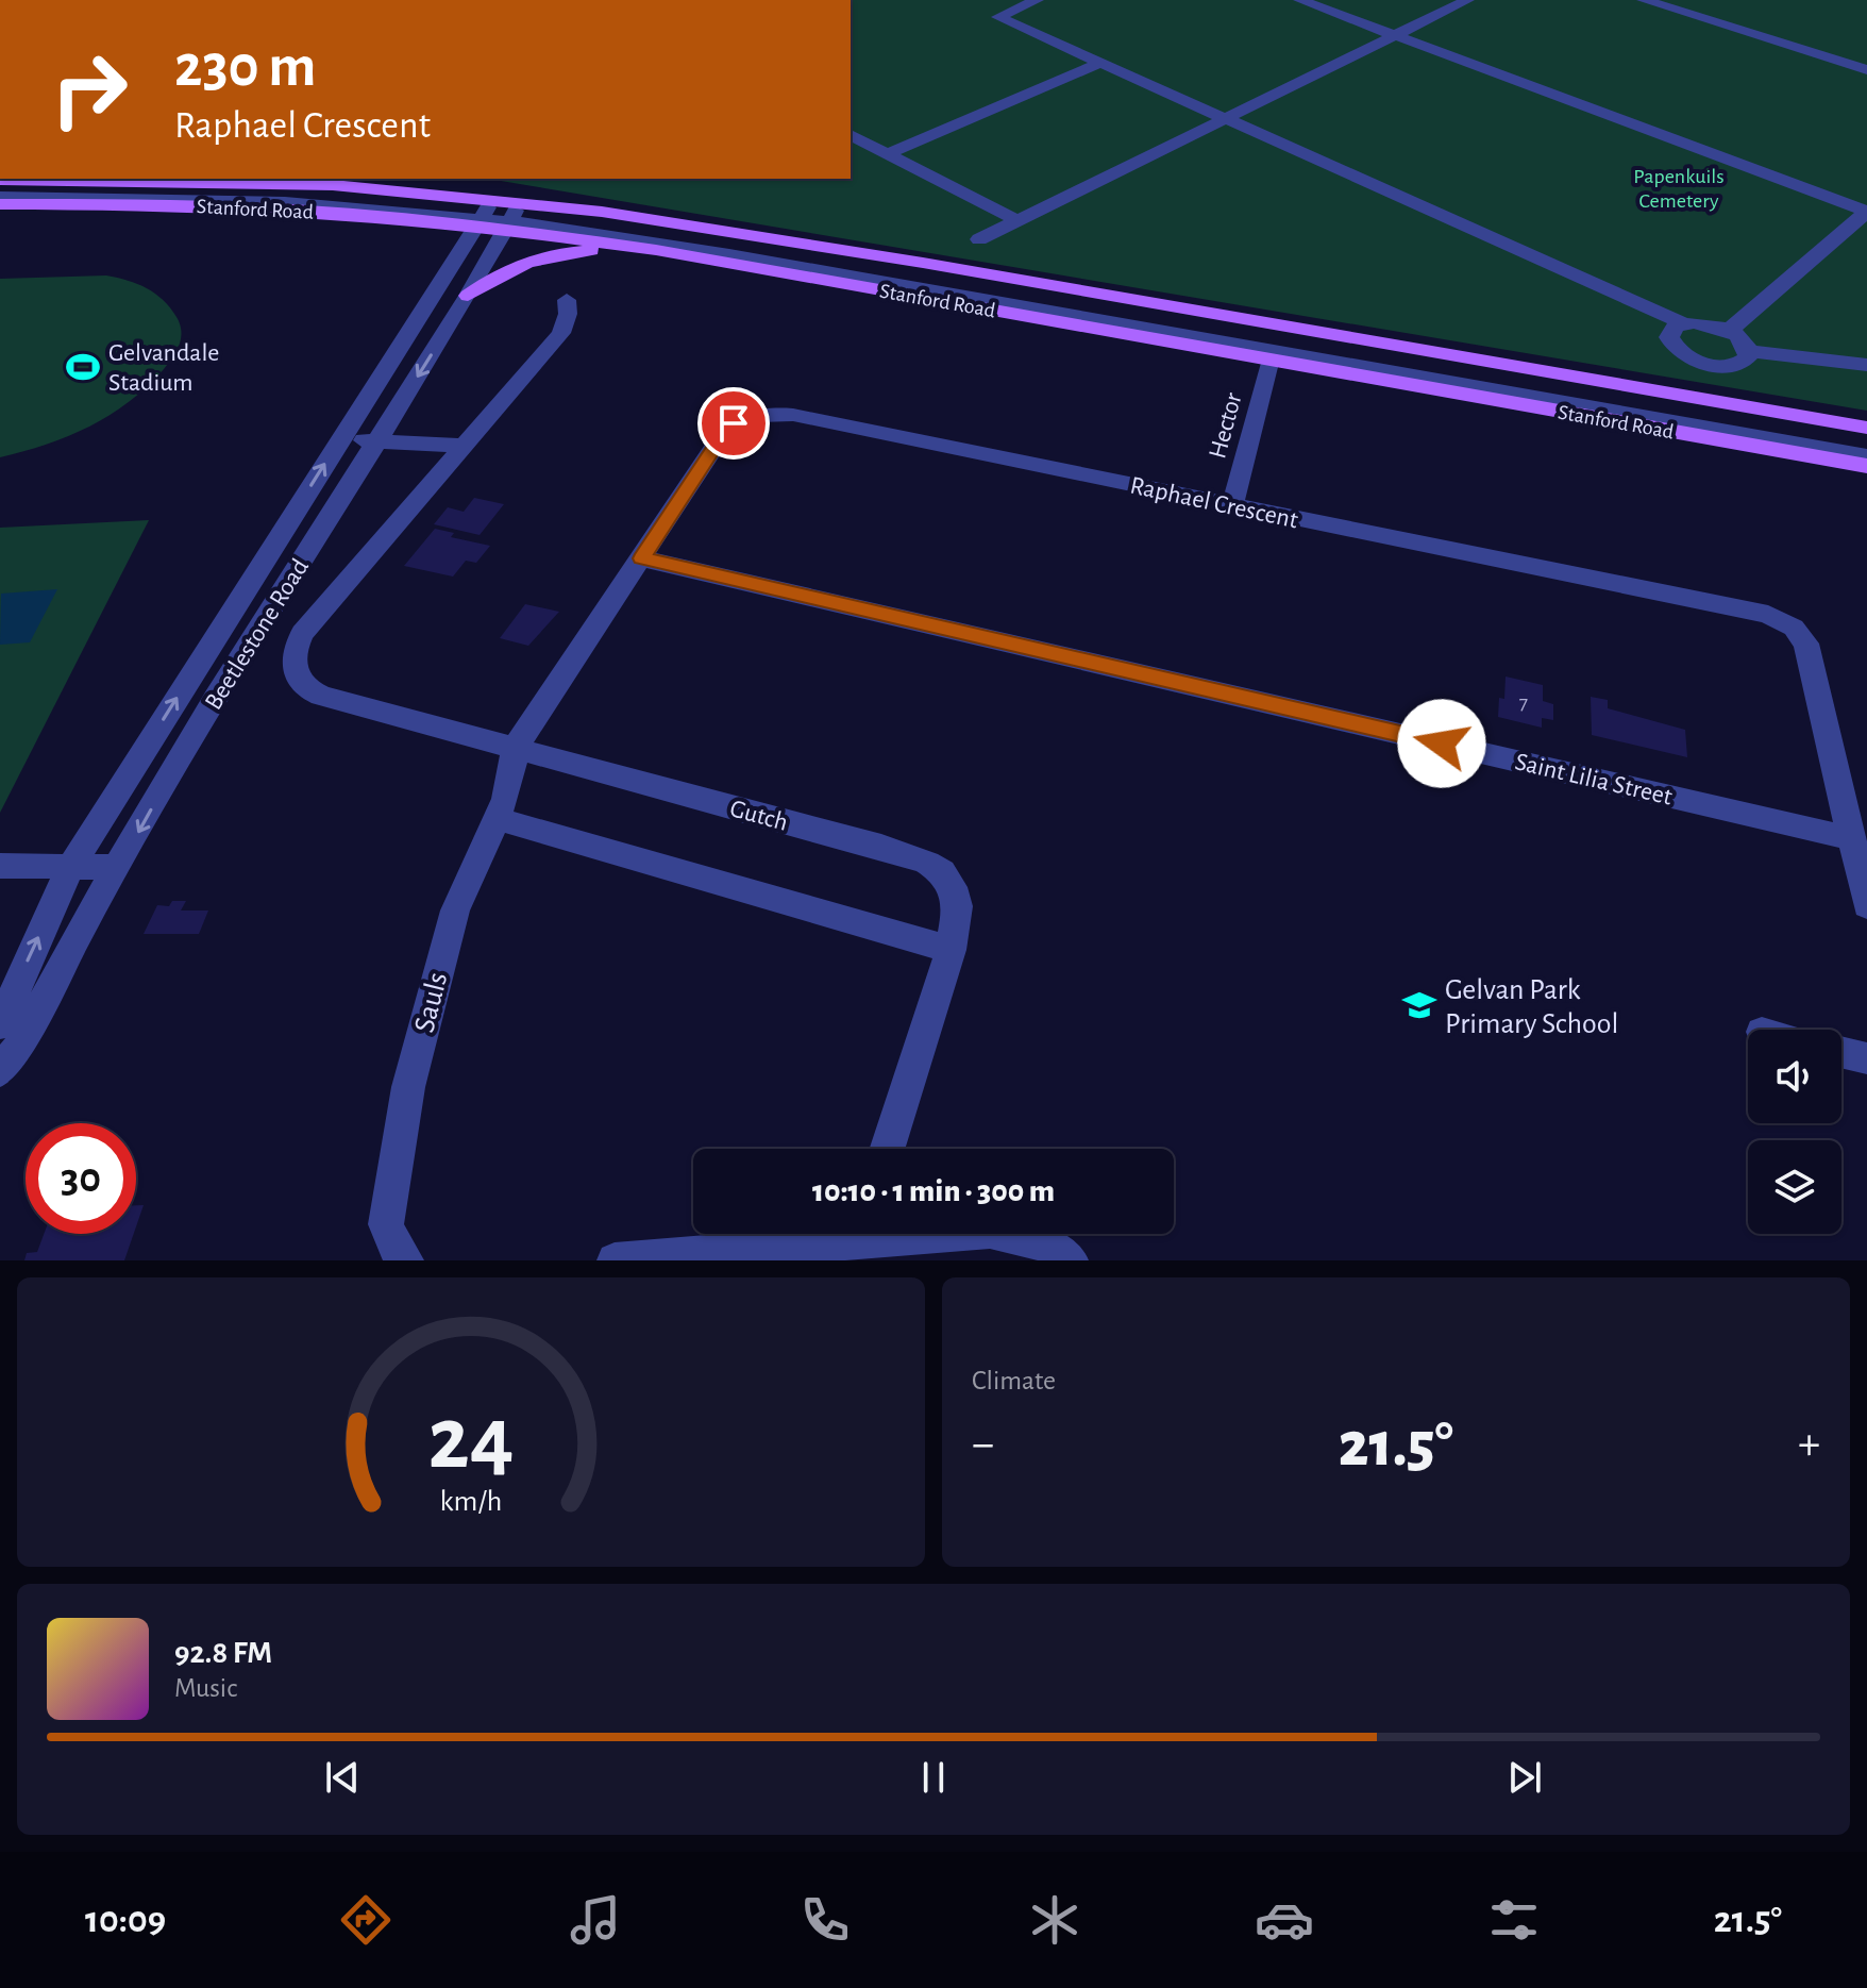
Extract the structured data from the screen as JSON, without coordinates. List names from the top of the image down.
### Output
{
  "streets": {
    "main road": ["Stanford Road"],
    "street": [
      "Hector",
      "Raphael Crescent",
      "Beetlestone Road",
      "Saint Lilia Street",
      "Gutch",
      "Sauls"
    ]
  },
  "crossings": [
    ["Stanford Road", "Hector"],
    ["Stanford Road", "Beetlestone Road"],
    ["Hector", "Raphael Crescent"],
    ["Raphael Crescent", "Saint Lilia Street"],
    ["Raphael Crescent", "Gutch"],
    ["Raphael Crescent", "Sauls"],
    ["Beetlestone Road", "Gutch"],
    ["Gutch", "Sauls"]
  ],
  "parks": ["Papenkuils Cemetery"],
  "places": {
    "sports": ["Gelvandale Stadium"],
    "school or university": ["Gelvan Park Primary School"]
  },
  "house_numbers": ["7"],
  "page": {
    "turn": ["230 m", "Raphael Crescent"],
    "limit": "30",
    "trip": "10:10 · 1 min · 300 m",
    "tile": "Climate",
    "heat": ["−", "21.5°", "+"],
    "song": ["92.8 FM", "Music"],
    "tabs": ["10:09", "21.5°"],
    "gauge": ["24", "km/h"]
  }
}
